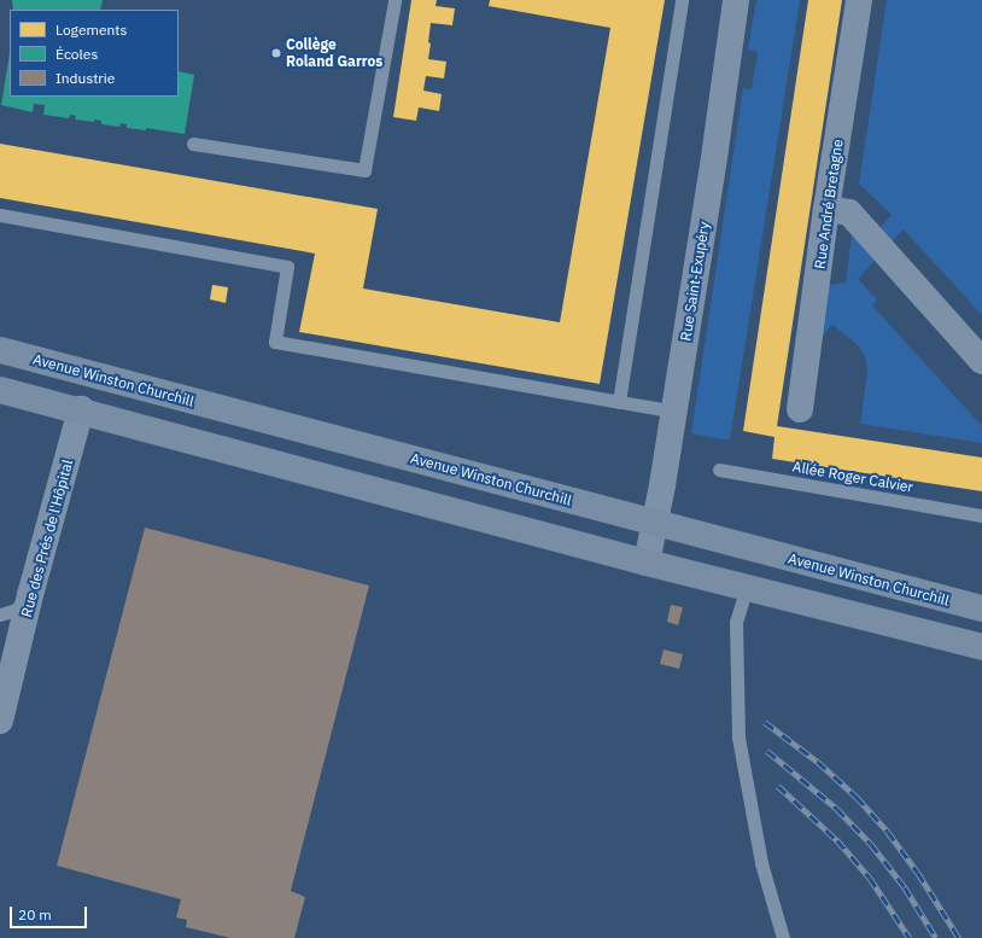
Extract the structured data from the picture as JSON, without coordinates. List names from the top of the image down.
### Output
{
  "streets": {
    "main road": ["Avenue Winston Churchill"],
    "street": ["Rue André Bretagne", "Rue Saint-Exupéry", "Rue des Prés de l'Hôpital"],
    "lane": ["Allée Roger Calvier"]
  },
  "crossings": [
    ["Rue Saint-Exupéry", "Avenue Winston Churchill"]
  ],
  "places": ["Collège Roland Garros"],
  "legend": ["Logements", "Écoles", "Industrie"],
  "scale_bar": "20 m"
}
